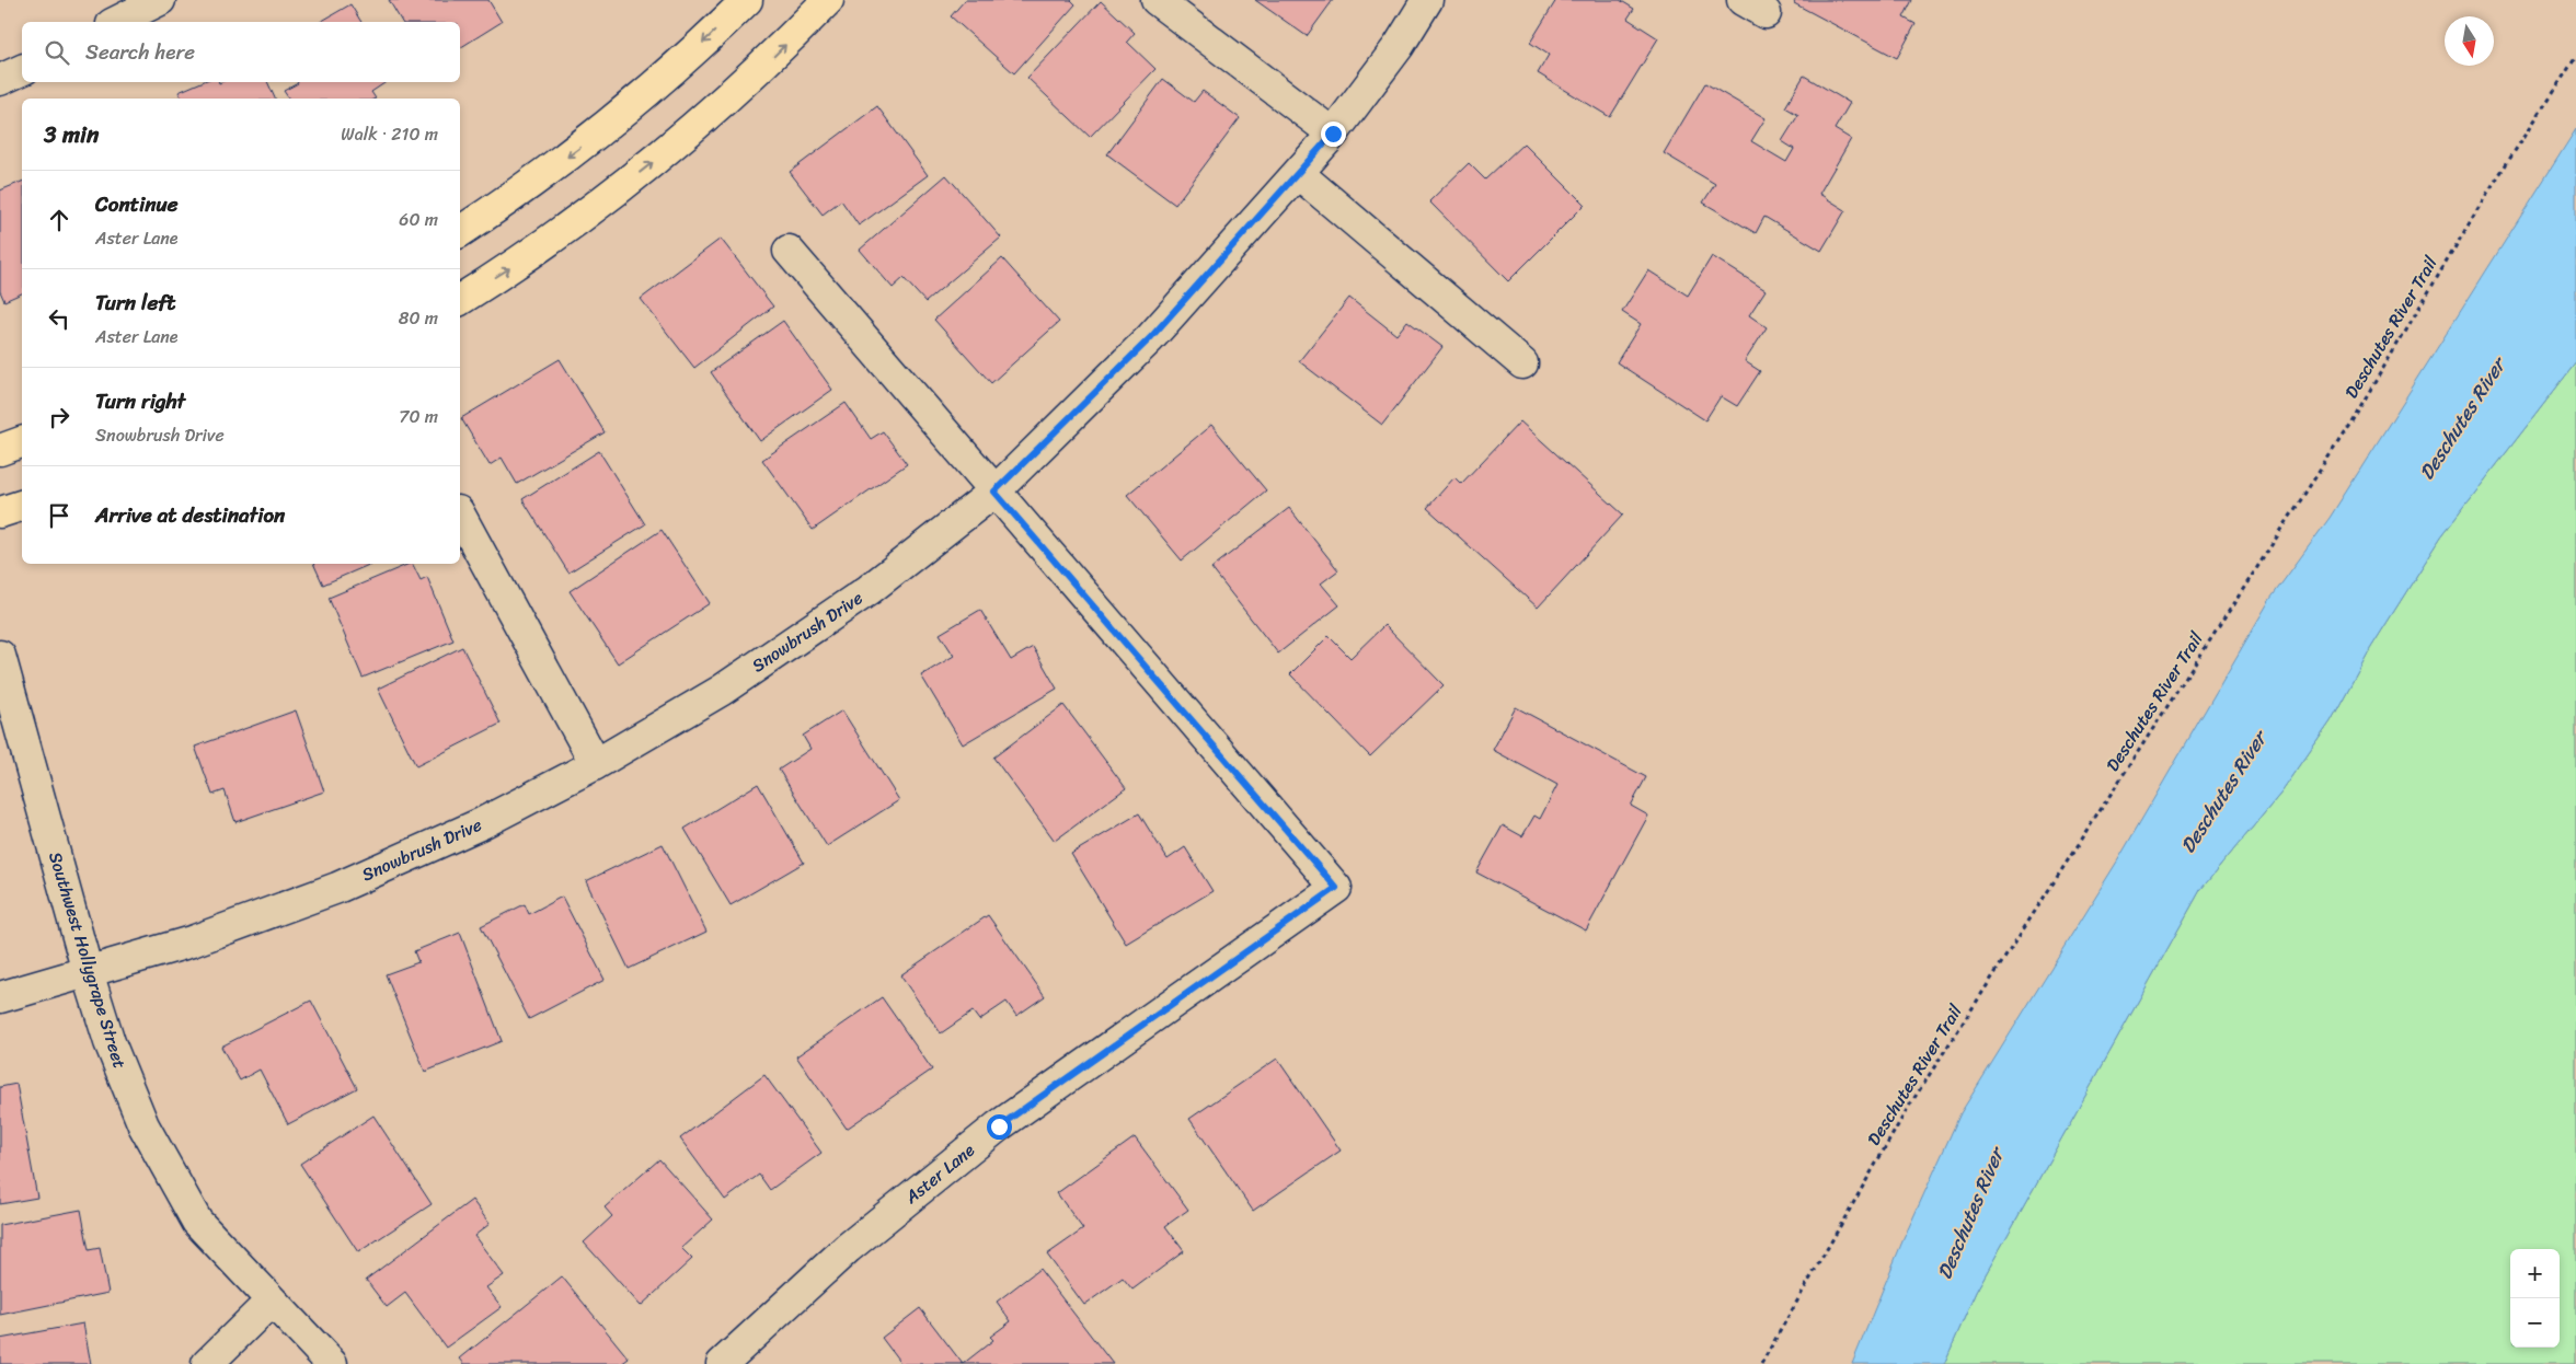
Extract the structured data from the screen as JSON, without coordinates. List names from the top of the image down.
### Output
{
  "streets": {
    "street": ["Snowbrush Drive", "Southwest Hollygrape Street", "Aster Lane"],
    "path": ["Deschutes River Trail"]
  },
  "crossings": [
    ["Snowbrush Drive", "Southwest Hollygrape Street"],
    ["Snowbrush Drive", "Aster Lane"]
  ],
  "water": ["Deschutes River"],
  "north": "bottom",
  "page": {
    "search": "Search here",
    "heading": ["3 min", "Walk · 210 m"],
    "list": [
      ["Continue", "Aster Lane", "60 m"],
      ["Turn left", "Aster Lane", "80 m"],
      ["Turn right", "Snowbrush Drive", "70 m"],
      "Arrive at destination"
    ],
    "map_buttons": ["+", "−"]
  }
}
